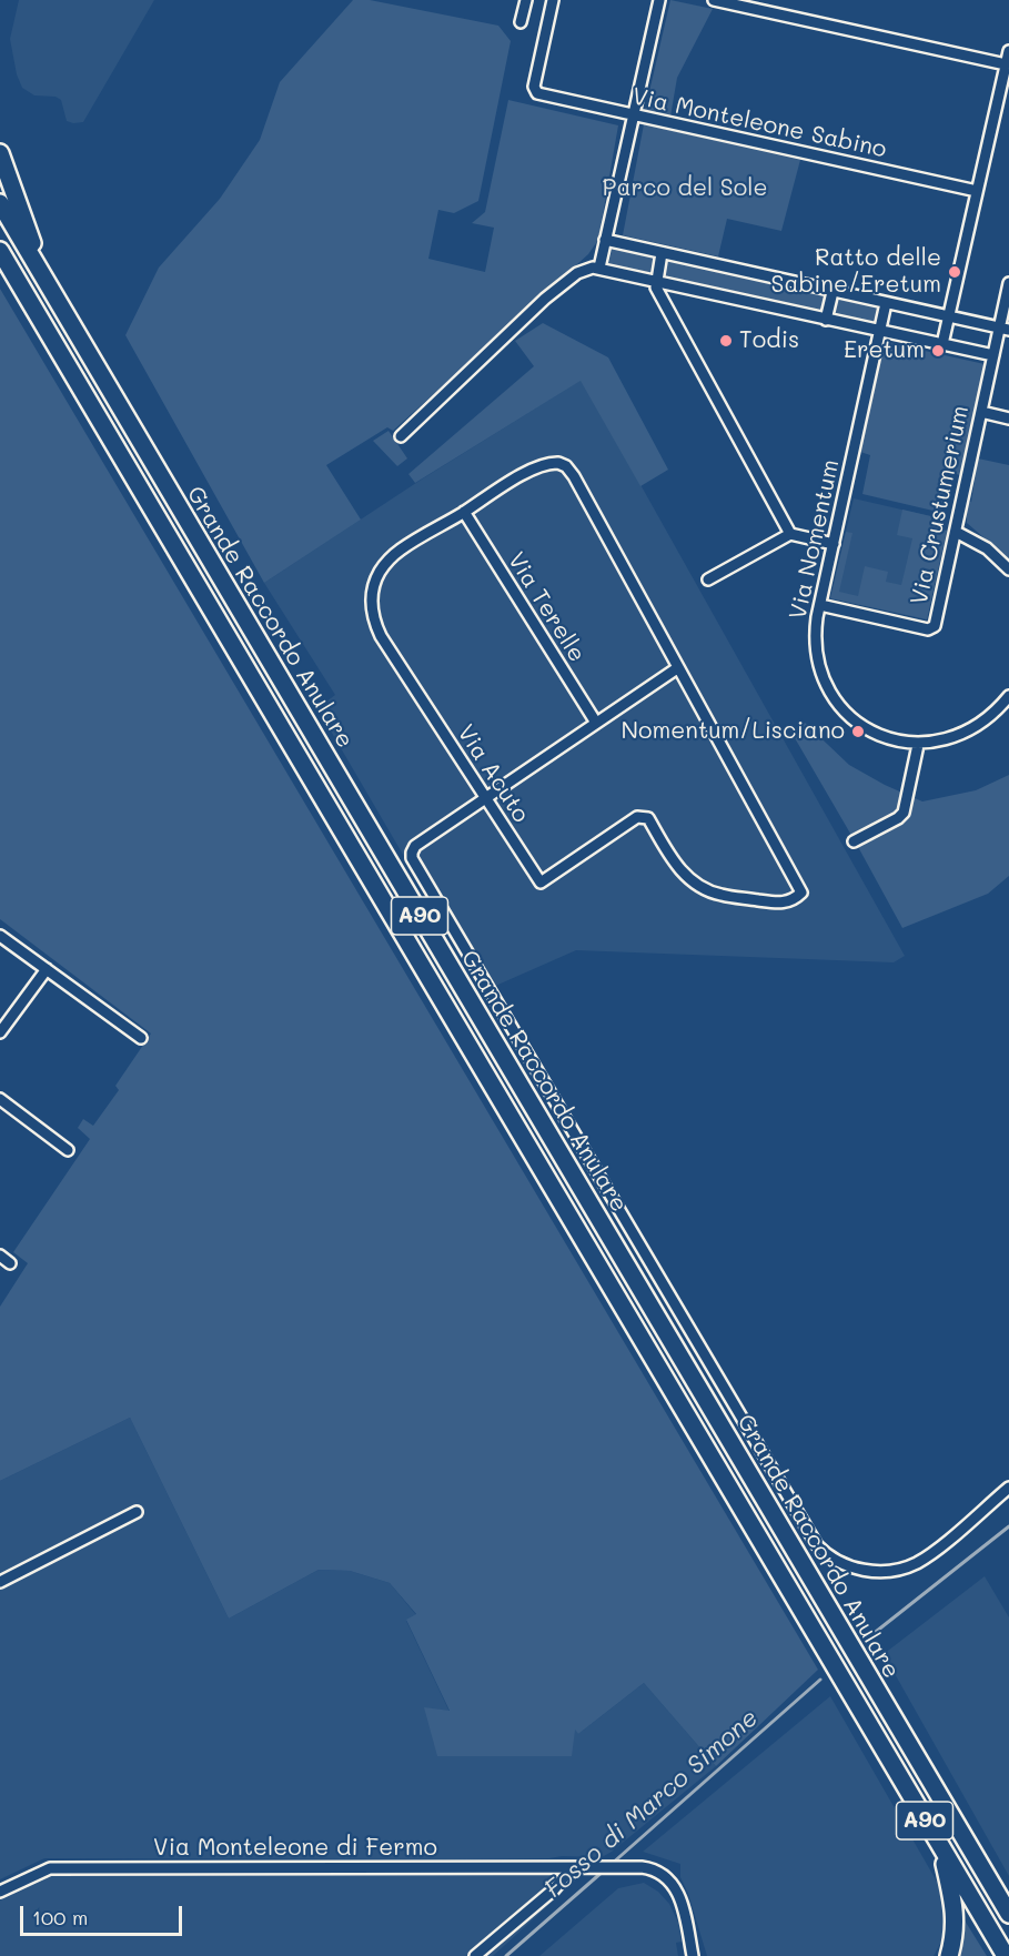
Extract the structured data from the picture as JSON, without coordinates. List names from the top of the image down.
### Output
{
  "streets": {
    "highway": ["Grande Raccordo Anulare", "A90"],
    "street": [
      "Via Monteleone Sabino",
      "Via Crustumerium",
      "Via Nomentum",
      "Via Terelle",
      "Via Acuto",
      "Via Monteleone di Fermo"
    ]
  },
  "crossings": [
    ["Via Crustumerium", "Via Nomentum"],
    ["Via Terelle", "Via Acuto"]
  ],
  "water": ["Fosso di Marco Simone"],
  "parks": ["Parco del Sole"],
  "places": [
    "Ratto delle Sabine/Eretum",
    "Todis",
    "Eretum",
    "Nomentum/Lisciano"
  ],
  "scale_bar": "100 m"
}
